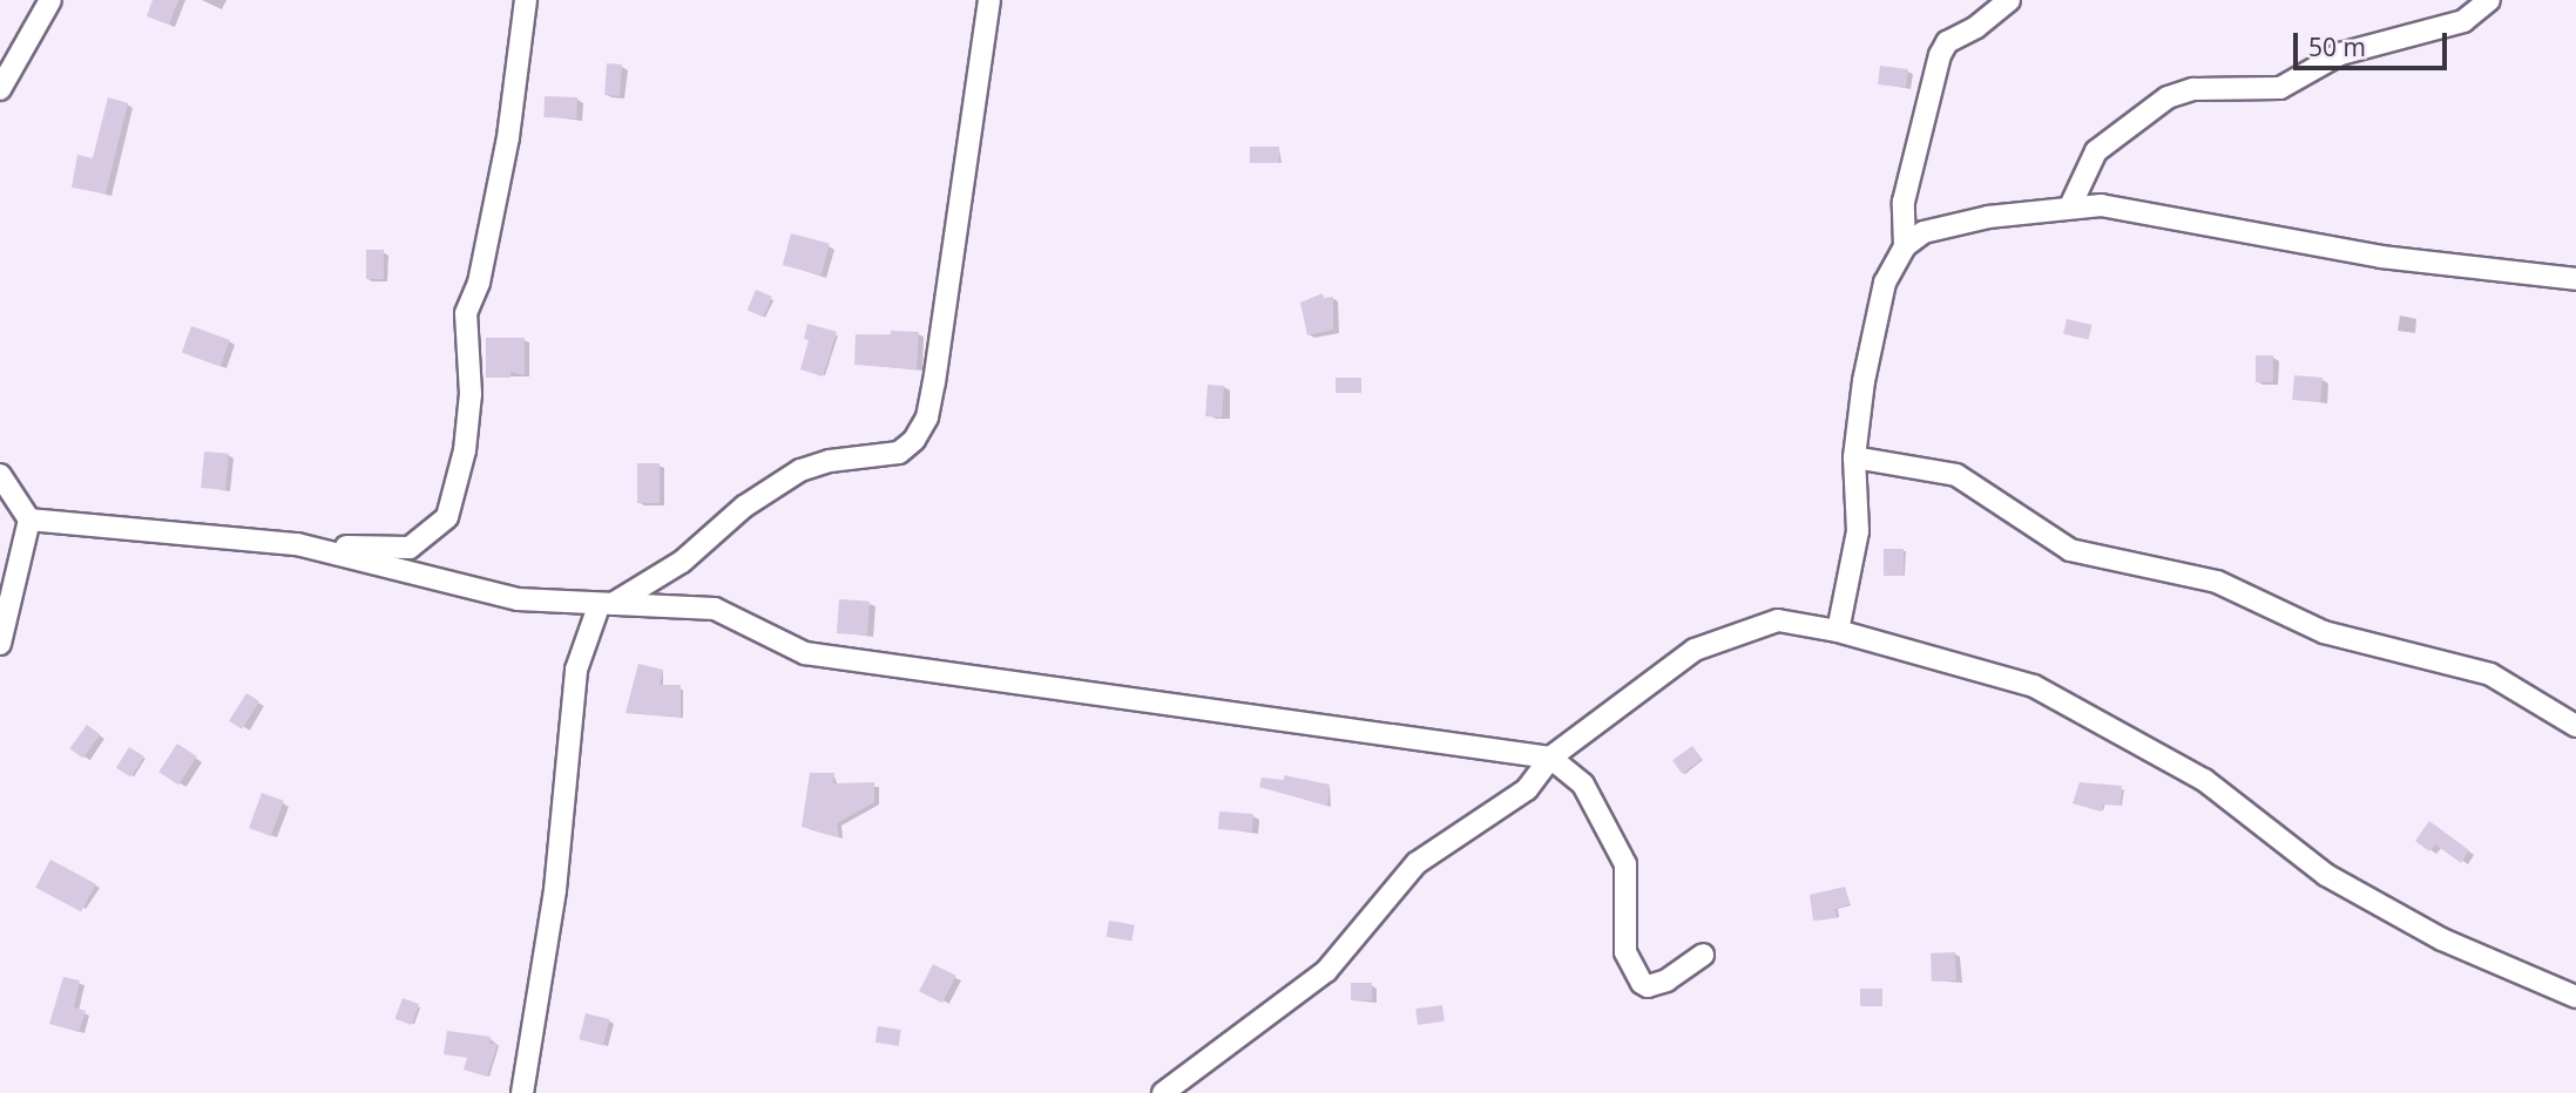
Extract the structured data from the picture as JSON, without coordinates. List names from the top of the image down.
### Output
{
  "scale_bar": "50 m"
}
